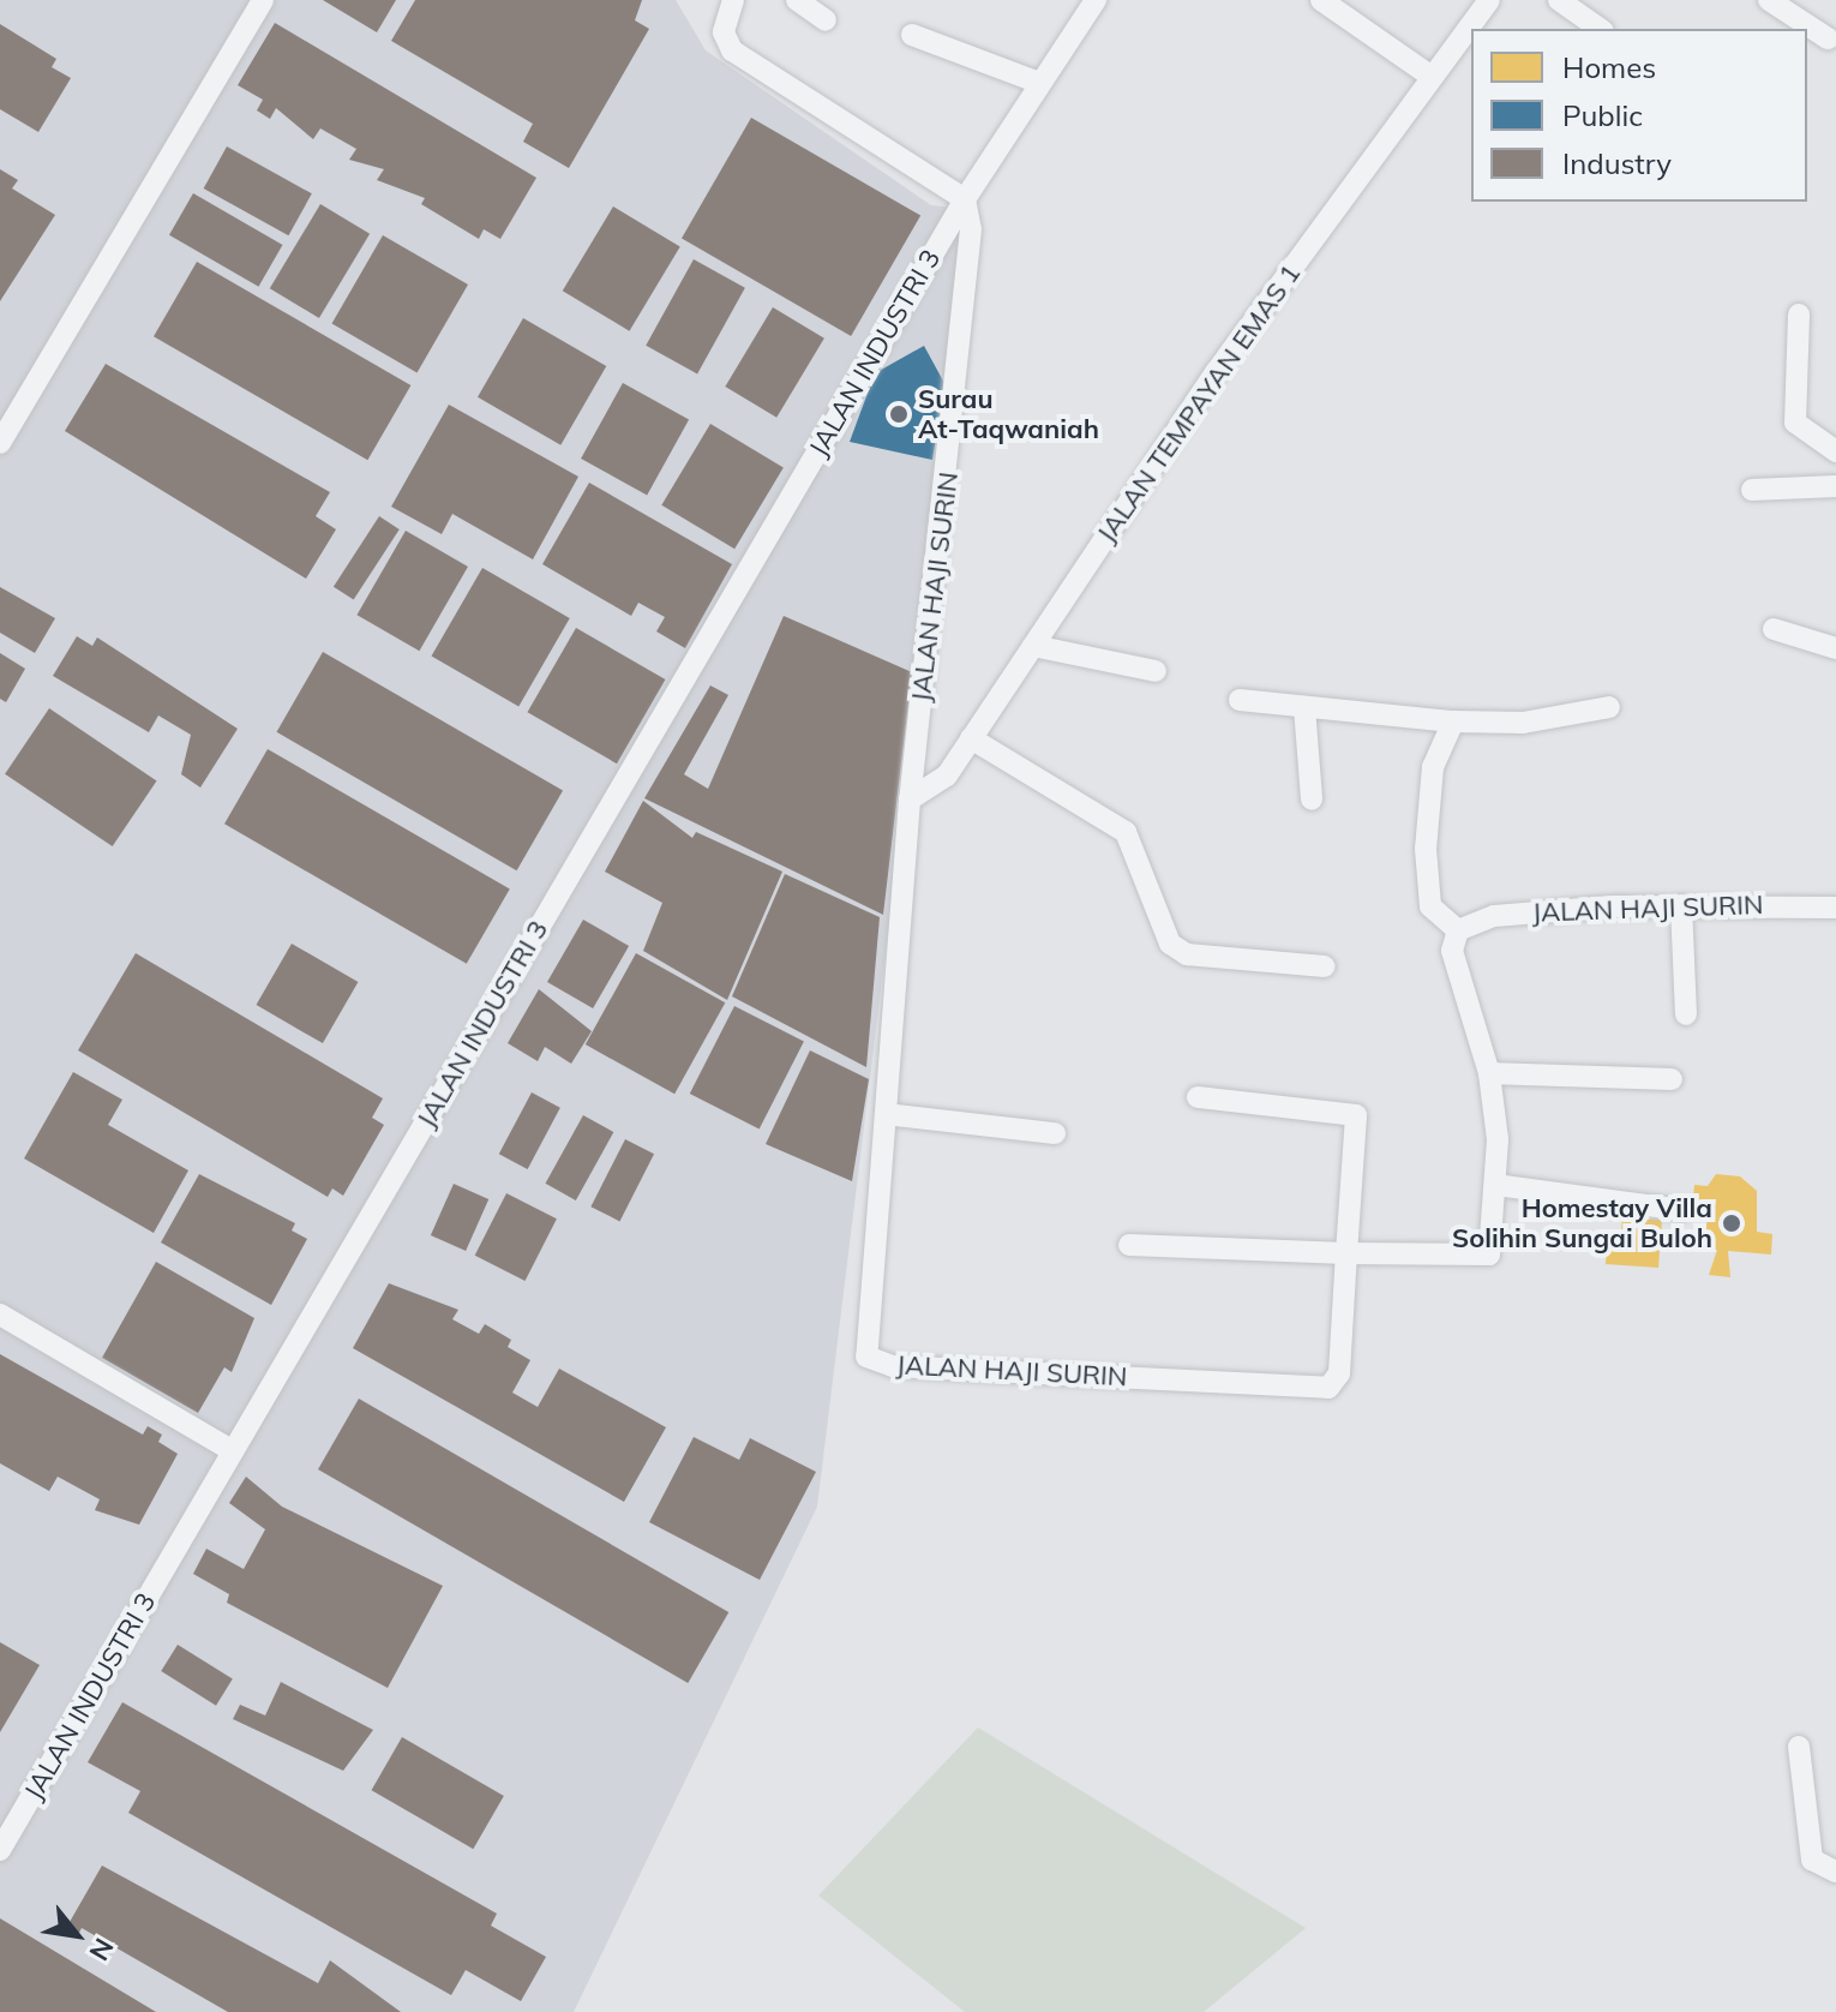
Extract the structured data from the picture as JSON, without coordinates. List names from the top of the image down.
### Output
{
  "streets": {
    "street": ["JALAN INDUSTRI 3", "JALAN TEMPAYAN EMAS 1", "JALAN HAJI SURIN"]
  },
  "crossings": [
    ["JALAN INDUSTRI 3", "JALAN HAJI SURIN"],
    ["JALAN TEMPAYAN EMAS 1", "JALAN HAJI SURIN"]
  ],
  "places": ["Surau At-Taqwaniah", "Homestay Villa Solihin Sungai Buloh"],
  "legend": ["Homes", "Public", "Industry"],
  "north": "bottom right"
}
